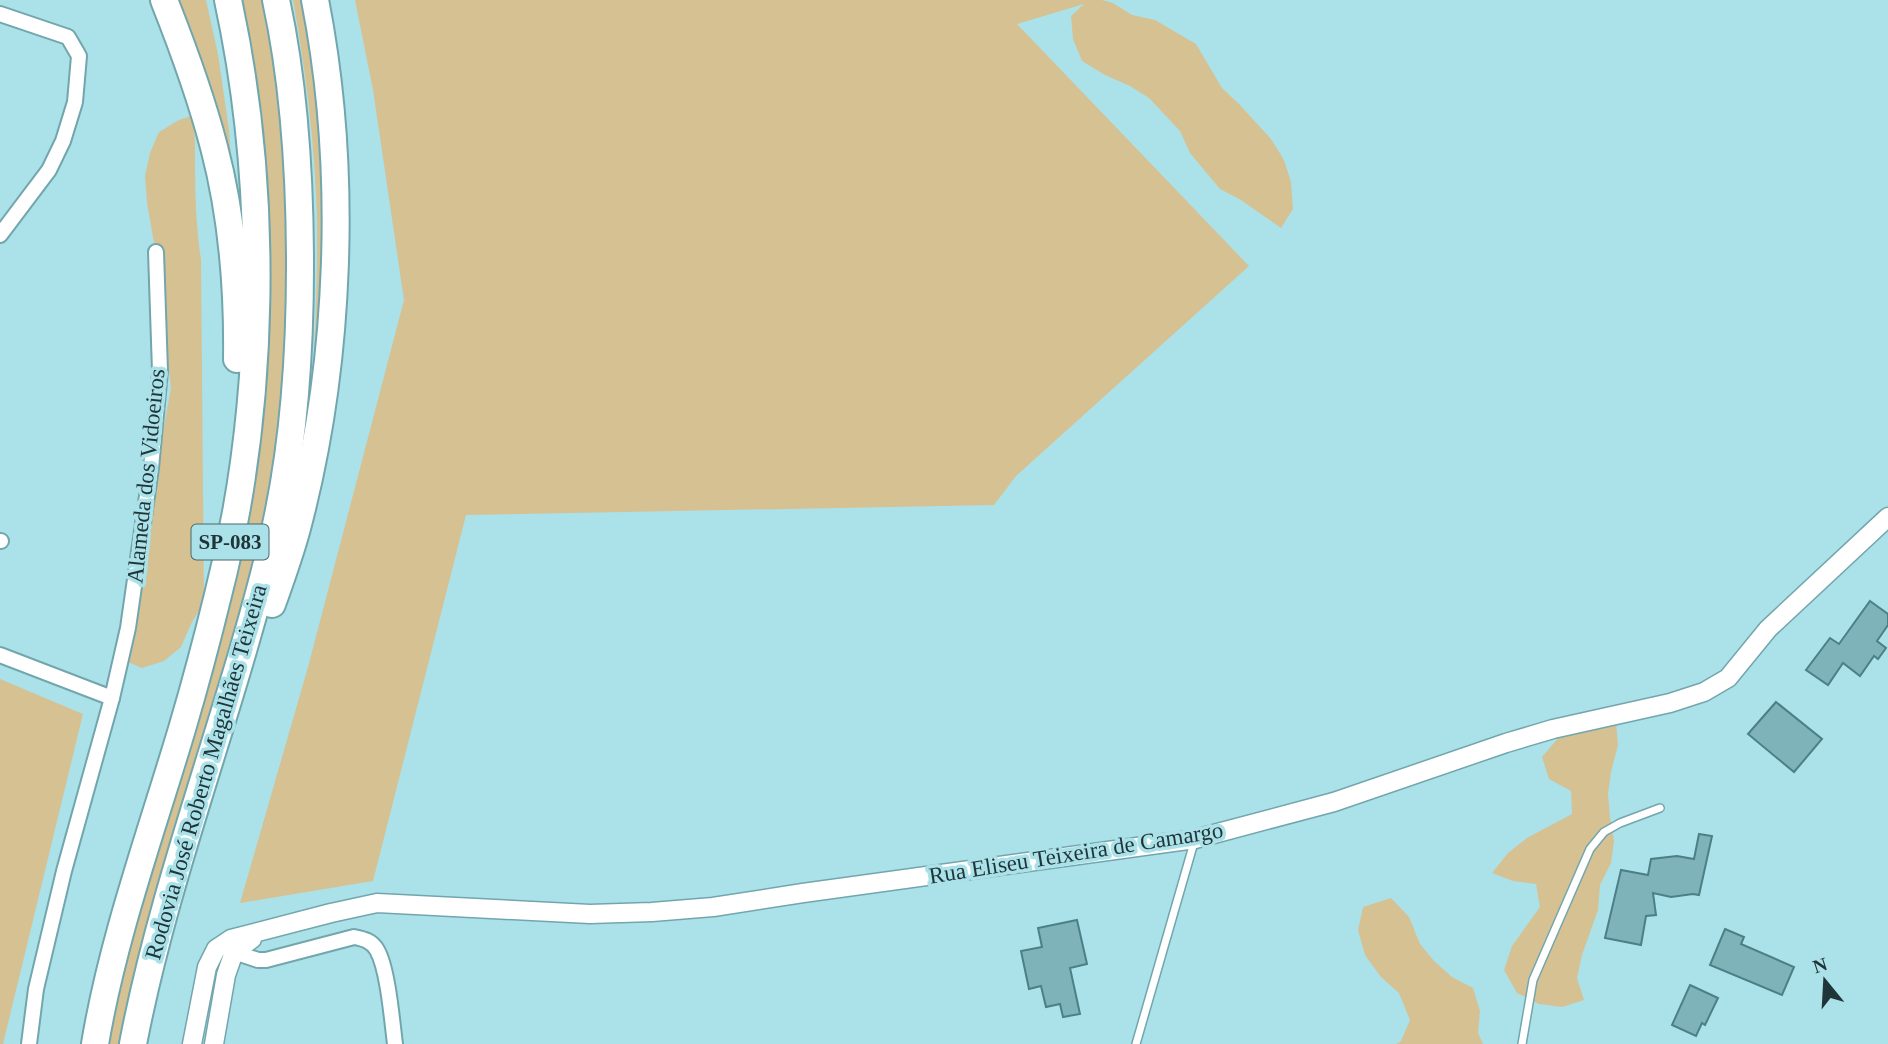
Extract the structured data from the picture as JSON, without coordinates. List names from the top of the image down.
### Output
{
  "streets": {
    "highway": ["SP-083", "Rodovia José Roberto Magalhães Teixeira"],
    "street": ["Alameda dos Vidoeiros", "Rua Eliseu Teixeira de Camargo"]
  },
  "north": "top"
}
